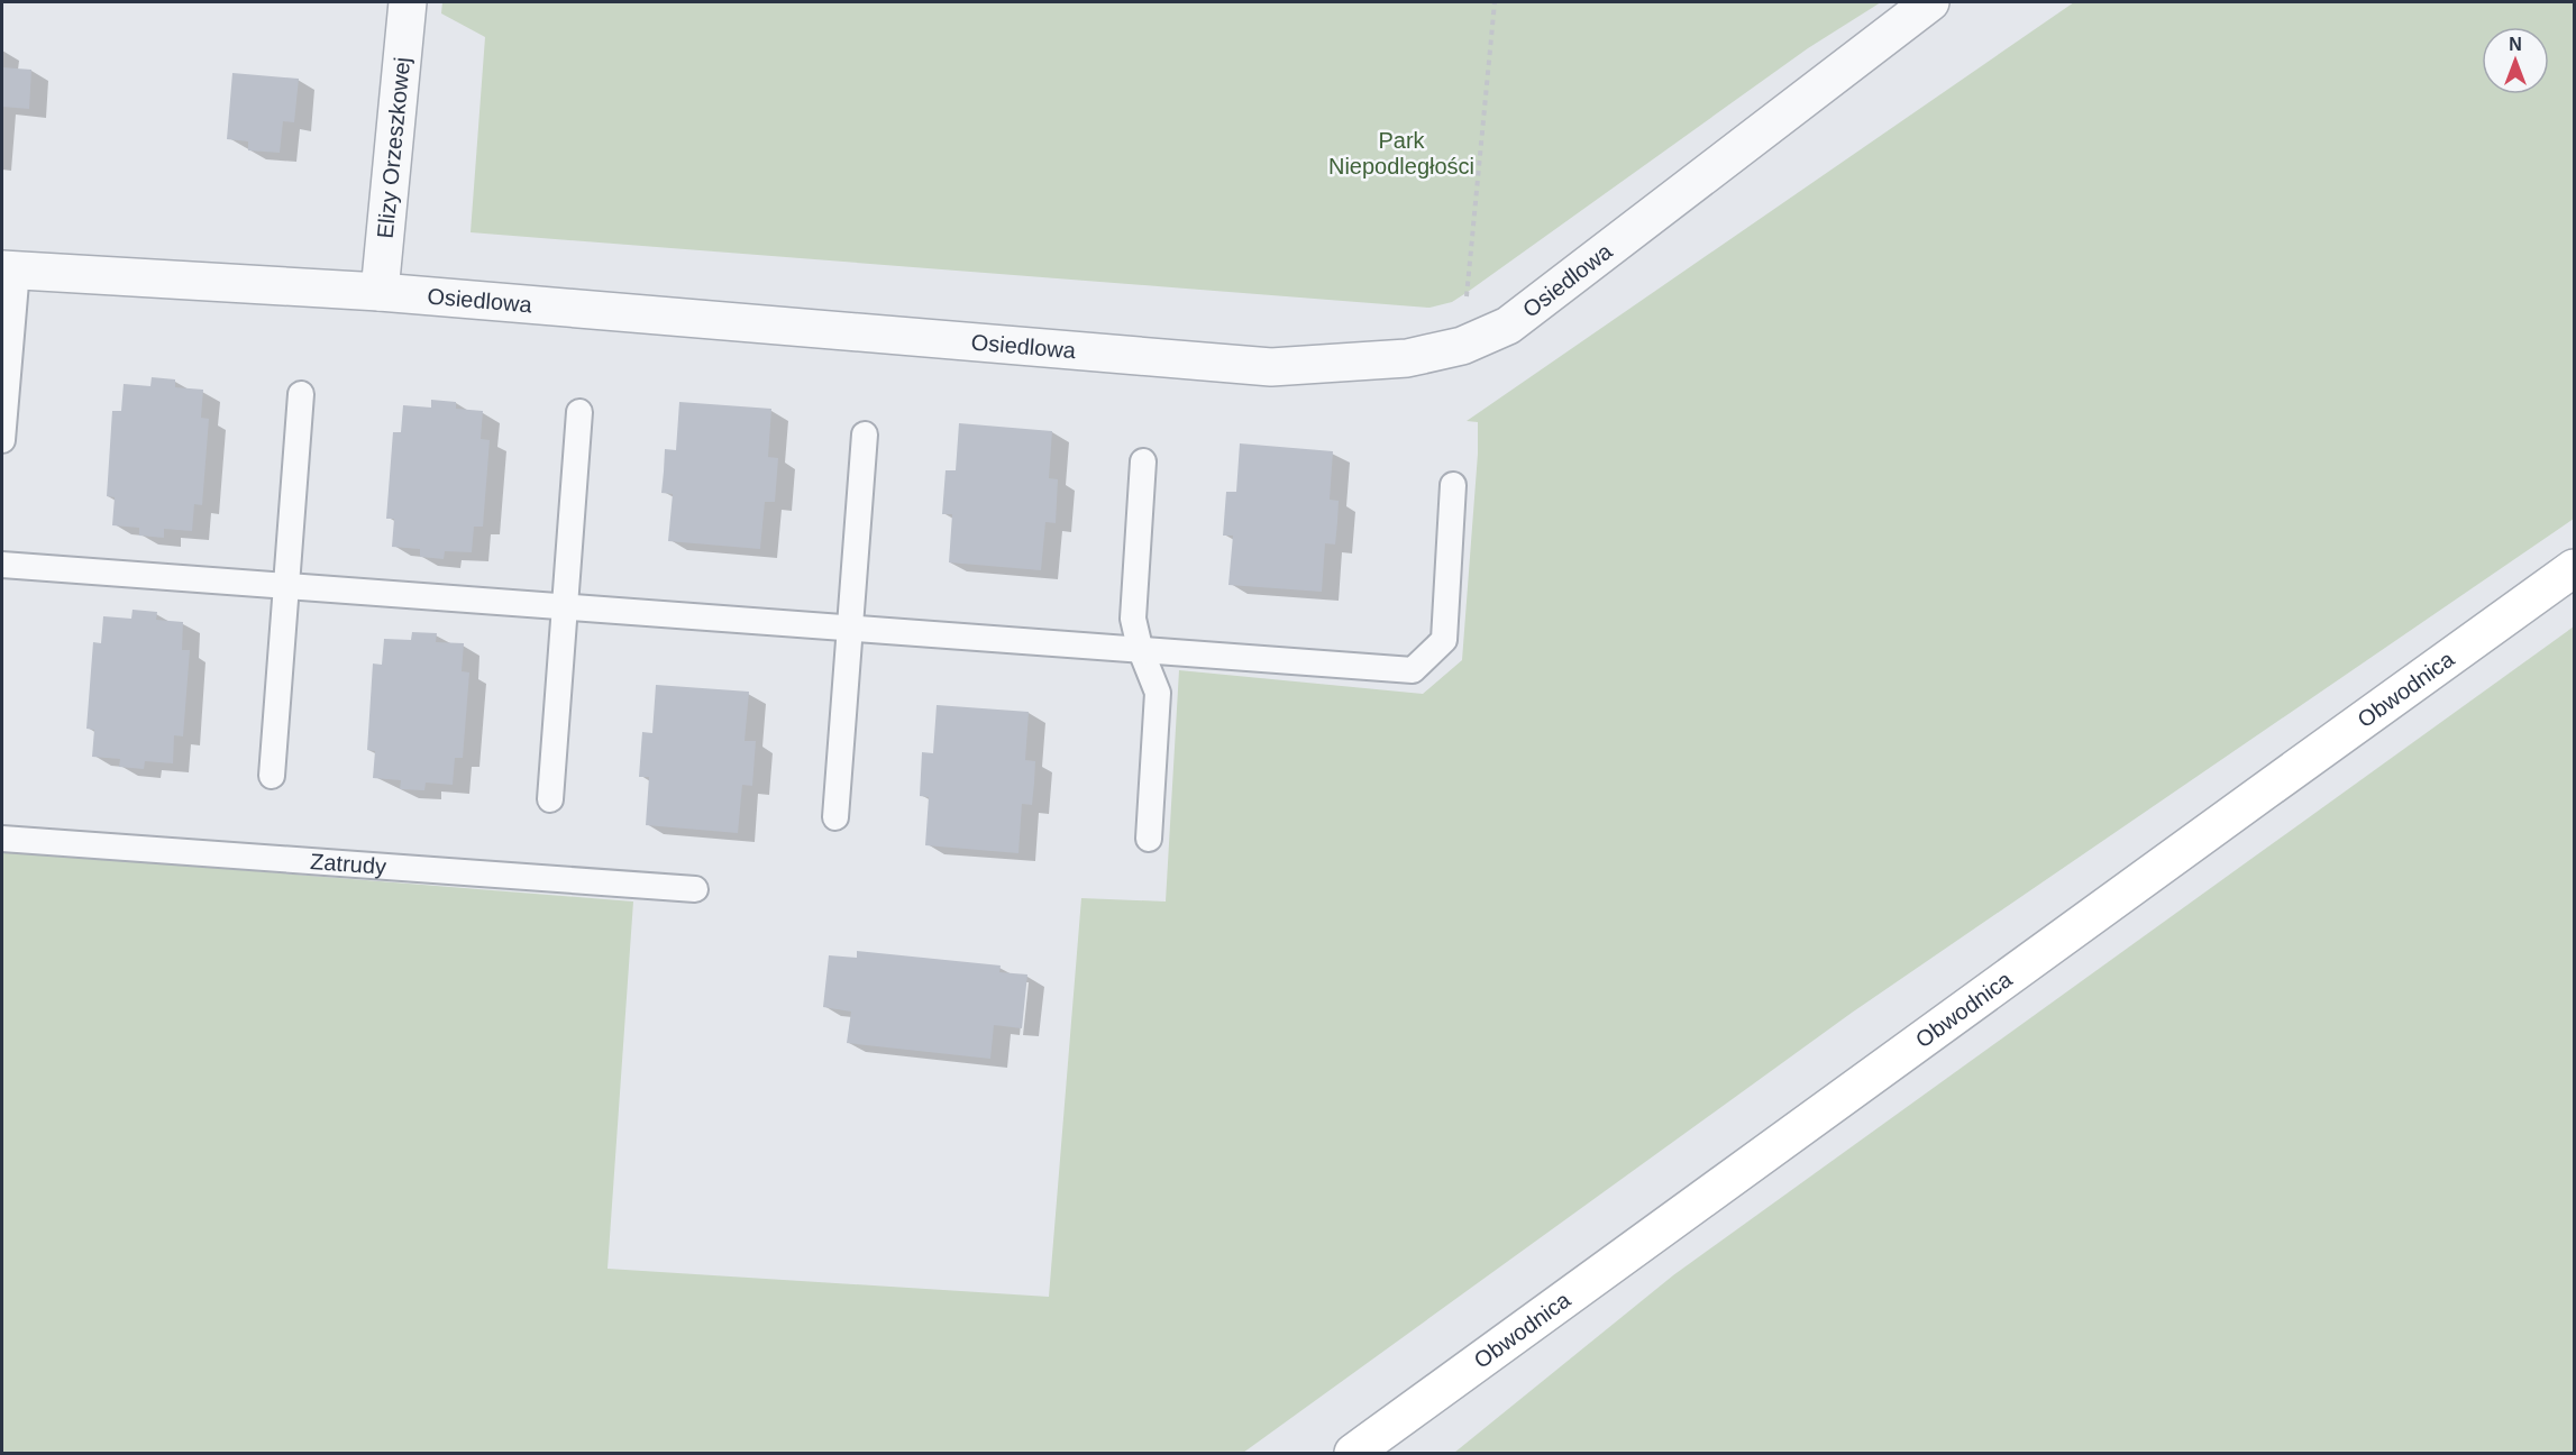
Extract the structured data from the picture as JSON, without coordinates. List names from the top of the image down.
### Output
{
  "streets": {
    "main road": ["Obwodnica"],
    "street": ["Elizy Orzeszkowej", "Osiedlowa"],
    "lane": ["Zatrudy"]
  },
  "crossings": [
    ["Elizy Orzeszkowej", "Osiedlowa"]
  ],
  "parks": ["Park Niepodległości"],
  "north": "top"
}
